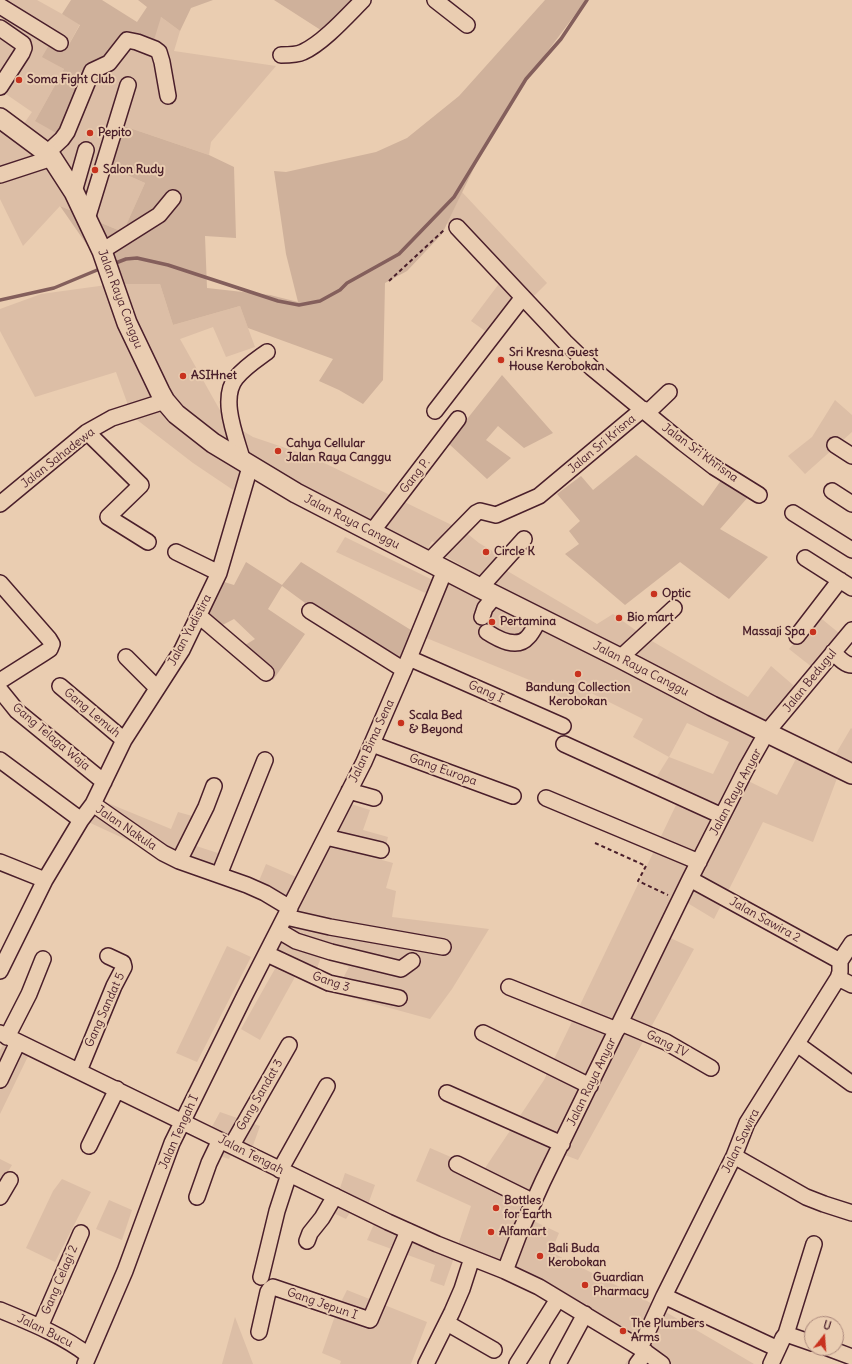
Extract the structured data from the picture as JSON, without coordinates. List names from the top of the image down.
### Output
{
  "streets": {
    "main road": ["Jalan Raya Canggu"],
    "street": [
      "Jalan Sri Krisna",
      "Jalan Sri Khrisna",
      "Jalan Sahadewa",
      "Gang P.",
      "Jalan Yudistira",
      "Jalan Bedugul",
      "Gang I",
      "Gang Lemuh",
      "Gang Telaga Waja",
      "Jalan Bima Sena",
      "Gang Europa",
      "Jalan Raya Anyar",
      "Jalan Nakula",
      "Jalan Sawira 2",
      "Gang 3",
      "Gang Sandat 5",
      "Gang IV",
      "Gang Sandat 3",
      "Jalan Tengah I",
      "Jalan Sawira",
      "Jalan Tengah",
      "Gang Celagi 2",
      "Gang Jepun I",
      "Jalan Bucu"
    ]
  },
  "crossings": [
    ["Jalan Raya Canggu", "Jalan Sri Krisna"],
    ["Jalan Raya Canggu", "Jalan Sahadewa"],
    ["Jalan Raya Canggu", "Gang P."],
    ["Jalan Raya Canggu", "Jalan Yudistira"],
    ["Jalan Raya Canggu", "Jalan Bedugul"],
    ["Jalan Raya Canggu", "Jalan Bima Sena"],
    ["Jalan Raya Canggu", "Jalan Raya Anyar"],
    ["Jalan Sri Krisna", "Jalan Sri Khrisna"],
    ["Jalan Sri Krisna", "Jalan Bima Sena"],
    ["Jalan Yudistira", "Gang Lemuh"],
    ["Jalan Yudistira", "Gang Telaga Waja"],
    ["Jalan Yudistira", "Jalan Nakula"],
    ["Jalan Bedugul", "Jalan Raya Anyar"],
    ["Gang I", "Jalan Bima Sena"],
    ["Jalan Bima Sena", "Gang Europa"],
    ["Jalan Bima Sena", "Jalan Nakula"],
    ["Jalan Bima Sena", "Jalan Tengah I"],
    ["Jalan Raya Anyar", "Jalan Sawira 2"],
    ["Jalan Raya Anyar", "Gang IV"],
    ["Jalan Raya Anyar", "Jalan Tengah"],
    ["Jalan Nakula", "Jalan Tengah I"],
    ["Jalan Sawira 2", "Jalan Sawira"],
    ["Gang 3", "Jalan Tengah I"],
    ["Gang Sandat 5", "Jalan Tengah"],
    ["Gang Sandat 3", "Jalan Tengah"],
    ["Jalan Tengah I", "Jalan Tengah"],
    ["Jalan Tengah I", "Jalan Bucu"],
    ["Jalan Tengah", "Gang Jepun I"],
    ["Gang Celagi 2", "Jalan Bucu"]
  ],
  "places": [
    "Soma Fight Club",
    "Pepito",
    "Salon Rudy",
    "Sri Kresna Guest House Kerobokan",
    "ASIHnet",
    "Cahya Cellular Jalan Raya Canggu",
    "Circle K",
    "Optic",
    "Bio mart",
    "Pertamina",
    "Massaji Spa",
    "Bandung Collection Kerobokan",
    "Scala Bed & Beyond",
    "Bottles for Earth",
    "Alfamart",
    "Bali Buda Kerobokan",
    "Guardian Pharmacy",
    "The Plumbers Arms"
  ],
  "north": "top"
}
